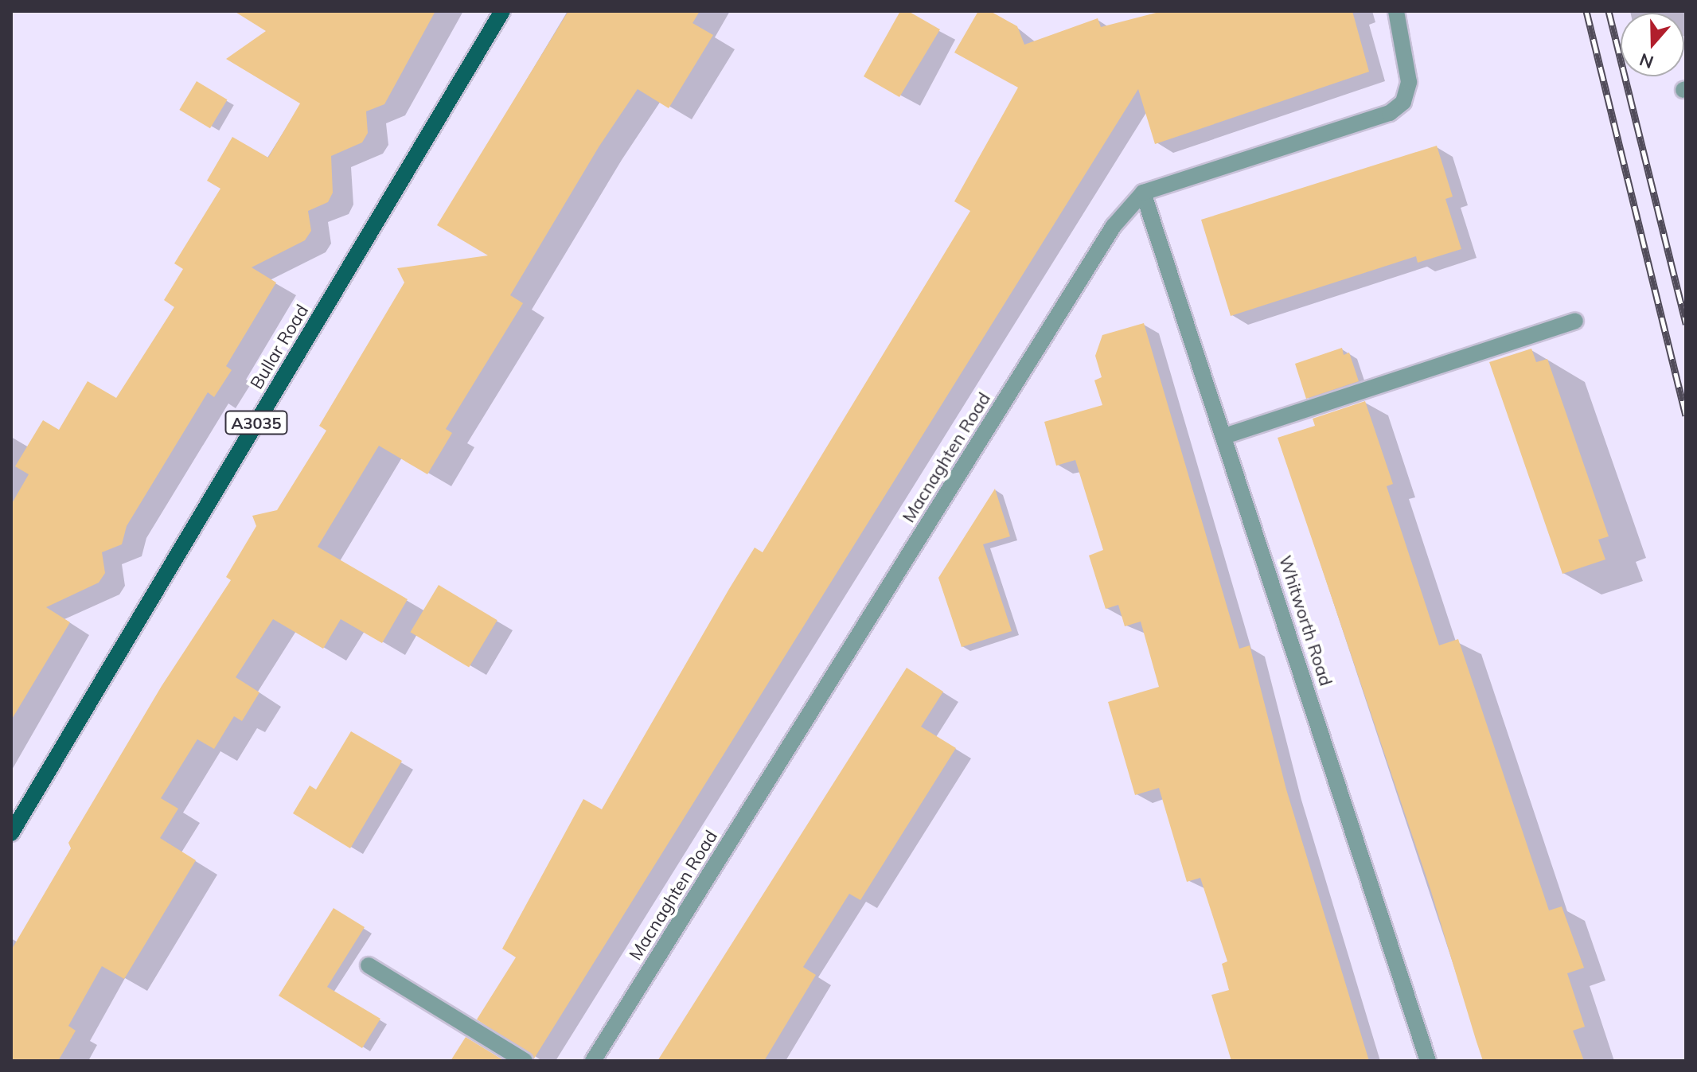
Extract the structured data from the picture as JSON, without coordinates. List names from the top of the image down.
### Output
{
  "streets": {
    "main road": ["Bullar Road", "A3035"],
    "street": ["Macnaghten Road", "Whitworth Road"]
  },
  "crossings": [
    ["Macnaghten Road", "Whitworth Road"]
  ],
  "north": "bottom"
}
